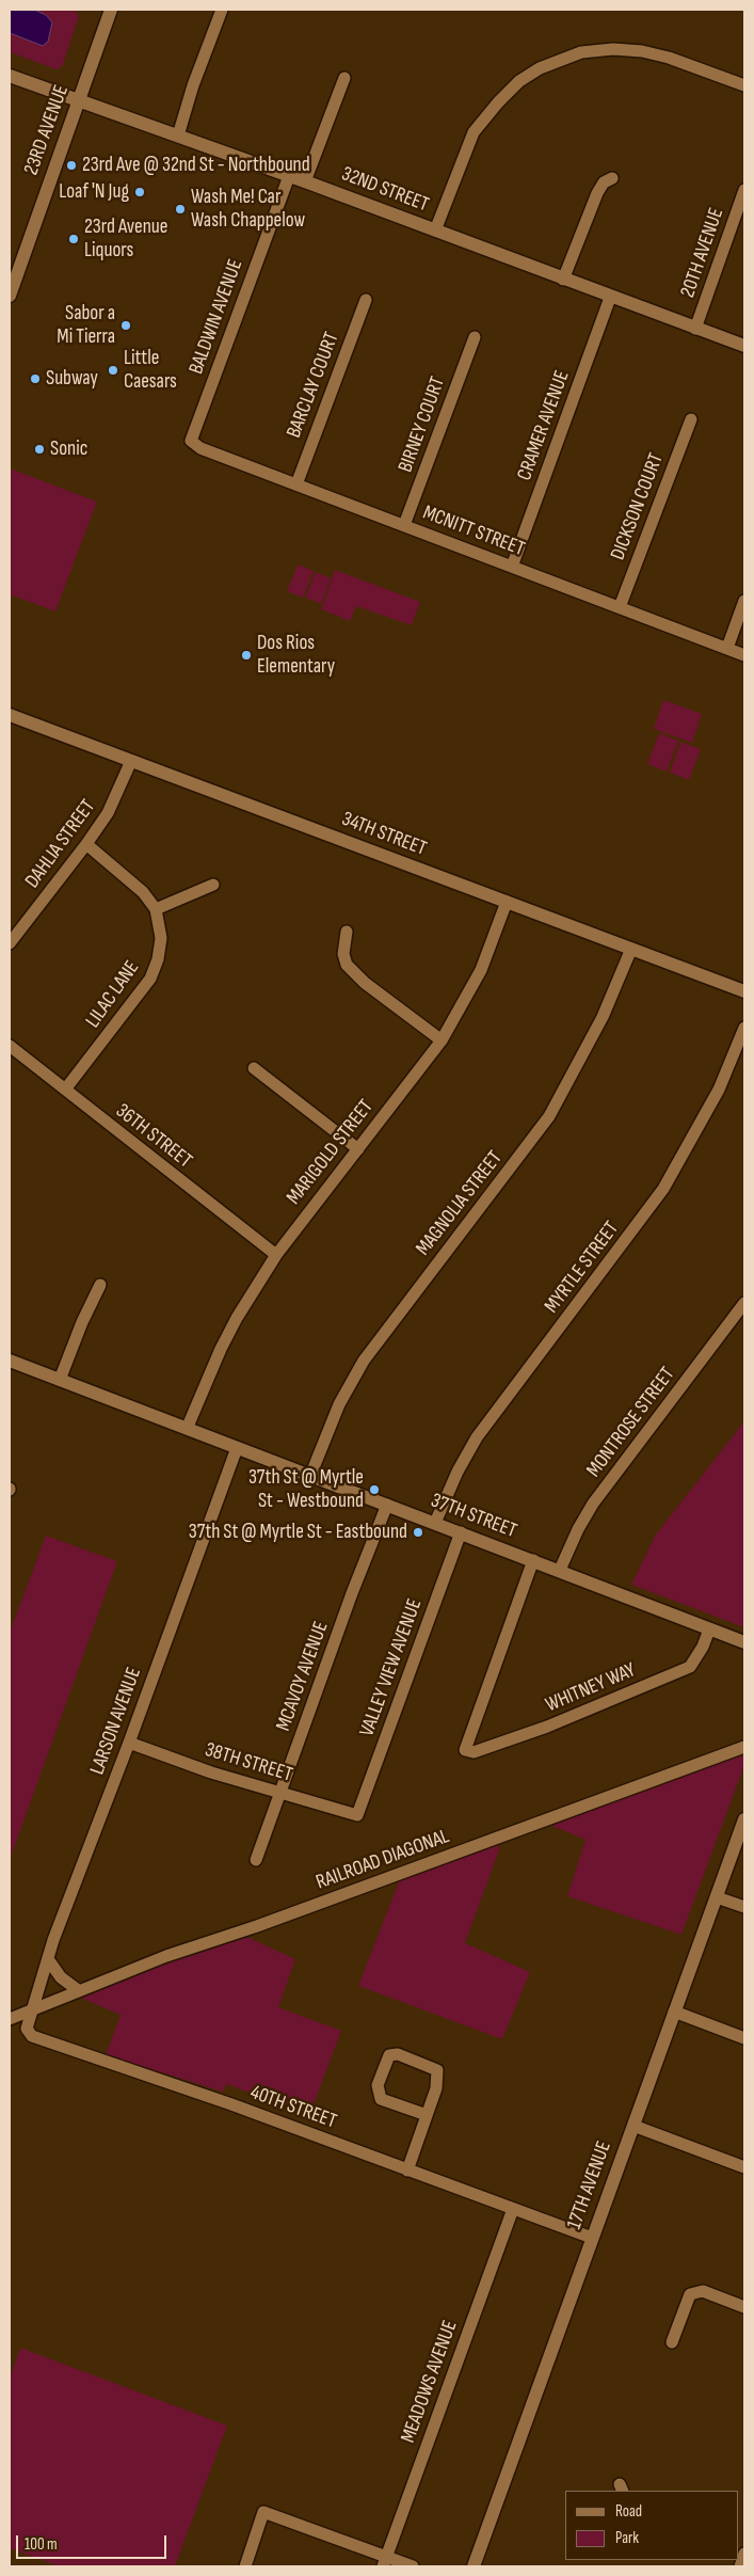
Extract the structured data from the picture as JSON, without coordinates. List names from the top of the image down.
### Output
{
  "streets": {
    "main road": [
      "23RD AVENUE",
      "32ND STREET",
      "34TH STREET",
      "37TH STREET",
      "17TH AVENUE"
    ],
    "street": [
      "20TH AVENUE",
      "BALDWIN AVENUE",
      "BARCLAY COURT",
      "BIRNEY COURT",
      "CRAMER AVENUE",
      "DICKSON COURT",
      "MCNITT STREET",
      "DAHLIA STREET",
      "LILAC LANE",
      "36TH STREET",
      "MARIGOLD STREET",
      "MAGNOLIA STREET",
      "MYRTLE STREET",
      "MONTROSE STREET",
      "VALLEY VIEW AVENUE",
      "MCAVOY AVENUE",
      "WHITNEY WAY",
      "LARSON AVENUE",
      "38TH STREET",
      "RAILROAD DIAGONAL",
      "40TH STREET",
      "MEADOWS AVENUE"
    ]
  },
  "crossings": [
    ["23RD AVENUE", "32ND STREET"],
    ["32ND STREET", "20TH AVENUE"],
    ["32ND STREET", "BALDWIN AVENUE"],
    ["32ND STREET", "CRAMER AVENUE"],
    ["BALDWIN AVENUE", "MCNITT STREET"],
    ["BARCLAY COURT", "MCNITT STREET"],
    ["BIRNEY COURT", "MCNITT STREET"],
    ["CRAMER AVENUE", "MCNITT STREET"],
    ["DICKSON COURT", "MCNITT STREET"],
    ["34TH STREET", "DAHLIA STREET"],
    ["34TH STREET", "MARIGOLD STREET"],
    ["34TH STREET", "MAGNOLIA STREET"],
    ["DAHLIA STREET", "LILAC LANE"],
    ["LILAC LANE", "36TH STREET"],
    ["36TH STREET", "MARIGOLD STREET"],
    ["MARIGOLD STREET", "37TH STREET"],
    ["MAGNOLIA STREET", "37TH STREET"],
    ["MYRTLE STREET", "37TH STREET"],
    ["MONTROSE STREET", "37TH STREET"],
    ["37TH STREET", "VALLEY VIEW AVENUE"],
    ["37TH STREET", "MCAVOY AVENUE"],
    ["37TH STREET", "WHITNEY WAY"],
    ["37TH STREET", "LARSON AVENUE"],
    ["VALLEY VIEW AVENUE", "38TH STREET"],
    ["MCAVOY AVENUE", "38TH STREET"],
    ["LARSON AVENUE", "38TH STREET"],
    ["LARSON AVENUE", "RAILROAD DIAGONAL"],
    ["LARSON AVENUE", "40TH STREET"],
    ["RAILROAD DIAGONAL", "40TH STREET"],
    ["40TH STREET", "17TH AVENUE"],
    ["40TH STREET", "MEADOWS AVENUE"]
  ],
  "places": [
    "23rd Ave @ 32nd St - Northbound",
    "Loaf 'N Jug",
    "Wash Me! Car Wash Chappelow",
    "23rd Avenue Liquors",
    "Sabor a Mi Tierra",
    "Little Caesars",
    "Subway",
    "Sonic",
    "Dos Rios Elementary",
    "37th St @ Myrtle St - Westbound",
    "37th St @ Myrtle St - Eastbound"
  ],
  "legend": ["Road", "Park"],
  "scale_bar": "100 m"
}
